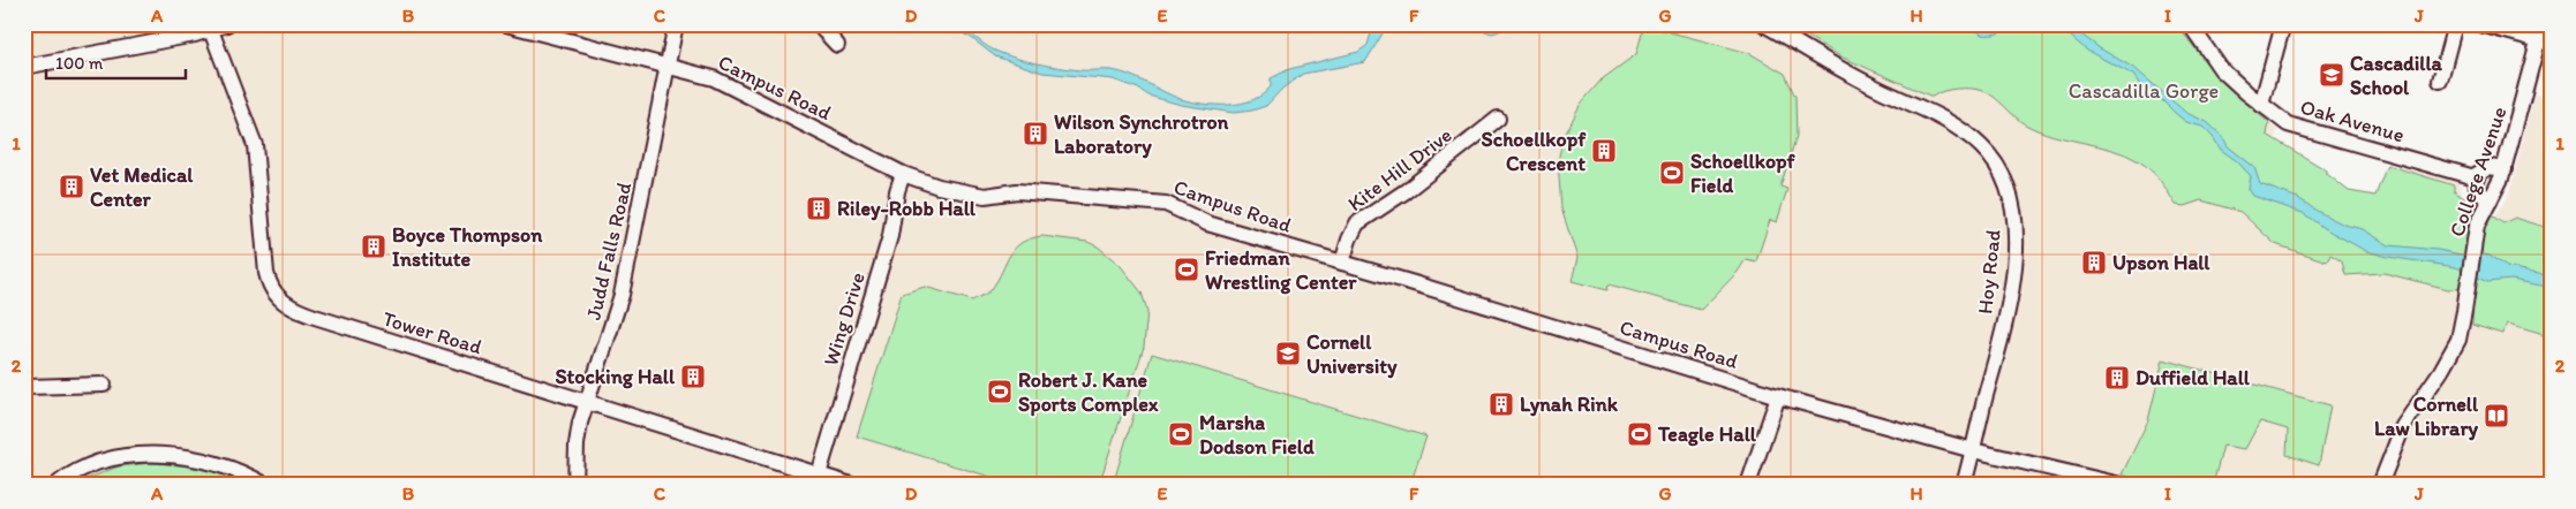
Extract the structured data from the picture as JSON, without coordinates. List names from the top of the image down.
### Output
{
  "streets": {
    "street": [
      "Campus Road",
      "Oak Avenue",
      "Kite Hill Drive",
      "College Avenue",
      "Judd Falls Road",
      "Hoy Road",
      "Wing Drive",
      "Tower Road"
    ]
  },
  "crossings": [
    ["Campus Road", "Kite Hill Drive"],
    ["Campus Road", "Judd Falls Road"],
    ["Campus Road", "Hoy Road"],
    ["Campus Road", "Wing Drive"],
    ["Judd Falls Road", "Tower Road"],
    ["Wing Drive", "Tower Road"]
  ],
  "parks": ["Cascadilla Gorge"],
  "places": {
    "school or university": ["Cascadilla School", "Cornell University"],
    "building": [
      "Wilson Synchrotron Laboratory",
      "Schoellkopf Crescent",
      "Vet Medical Center",
      "Riley-Robb Hall",
      "Boyce Thompson Institute",
      "Upson Hall",
      "Stocking Hall",
      "Duffield Hall",
      "Lynah Rink"
    ],
    "sports": [
      "Schoellkopf Field",
      "Friedman Wrestling Center",
      "Robert J. Kane Sports Complex",
      "Marsha Dodson Field",
      "Teagle Hall"
    ],
    "library": ["Cornell Law Library"]
  },
  "scale_bar": "100 m",
  "grid": {
    "columns": [
      "A",
      "B",
      "C",
      "D",
      "E",
      "F",
      "G",
      "H",
      "I",
      "J"
    ],
    "rows": ["1", "2"]
  }
}
